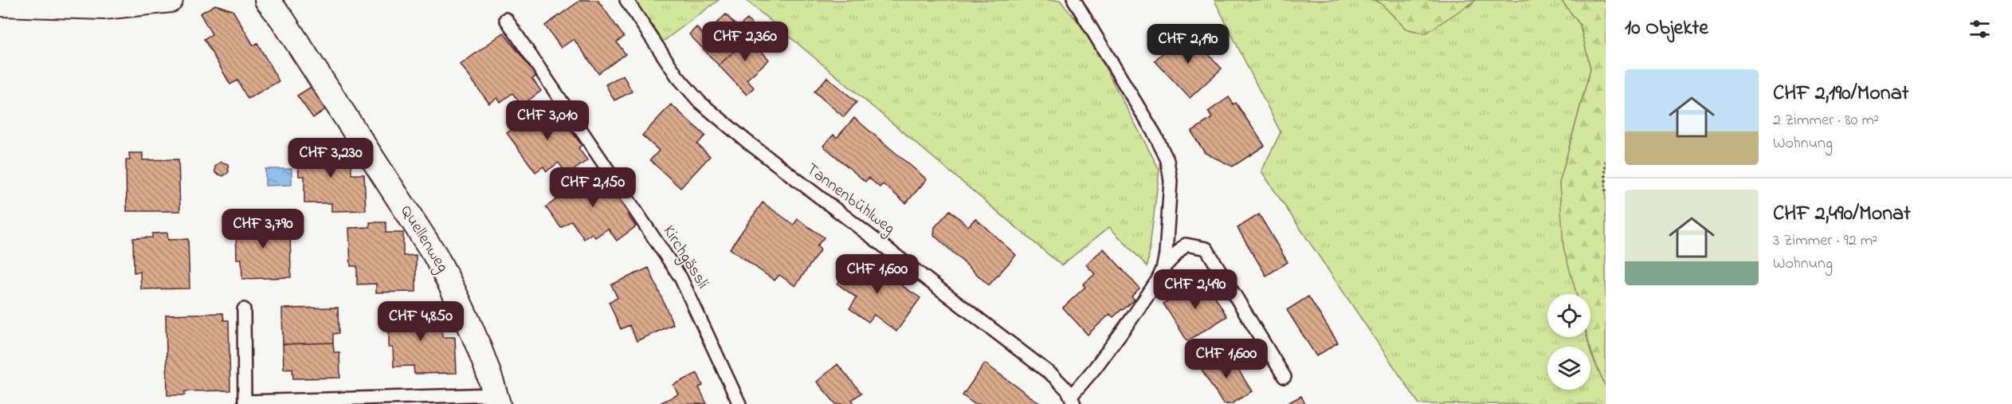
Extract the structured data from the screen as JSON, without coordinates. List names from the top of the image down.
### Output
{
  "streets": {
    "street": ["Quellenweg"],
    "lane": ["Tannenbühlweg", "Kirchgässli"]
  },
  "page": {
    "heading": "10 Objekte",
    "price": [
      "CHF 2,360",
      "CHF 2,190",
      "CHF 3,010",
      "CHF 3,230",
      "CHF 2,150",
      "CHF 3,790",
      "CHF 1,600",
      "CHF 2,490",
      "CHF 4,850",
      "CHF 1,600"
    ],
    "list": [
      {
        "name": "CHF 2,190/Monat",
        "note": "2 Zimmer · 80 m² · Wohnung"
      },
      {
        "name": "CHF 2,490/Monat",
        "note": "3 Zimmer · 92 m² · Wohnung"
      }
    ]
  }
}
